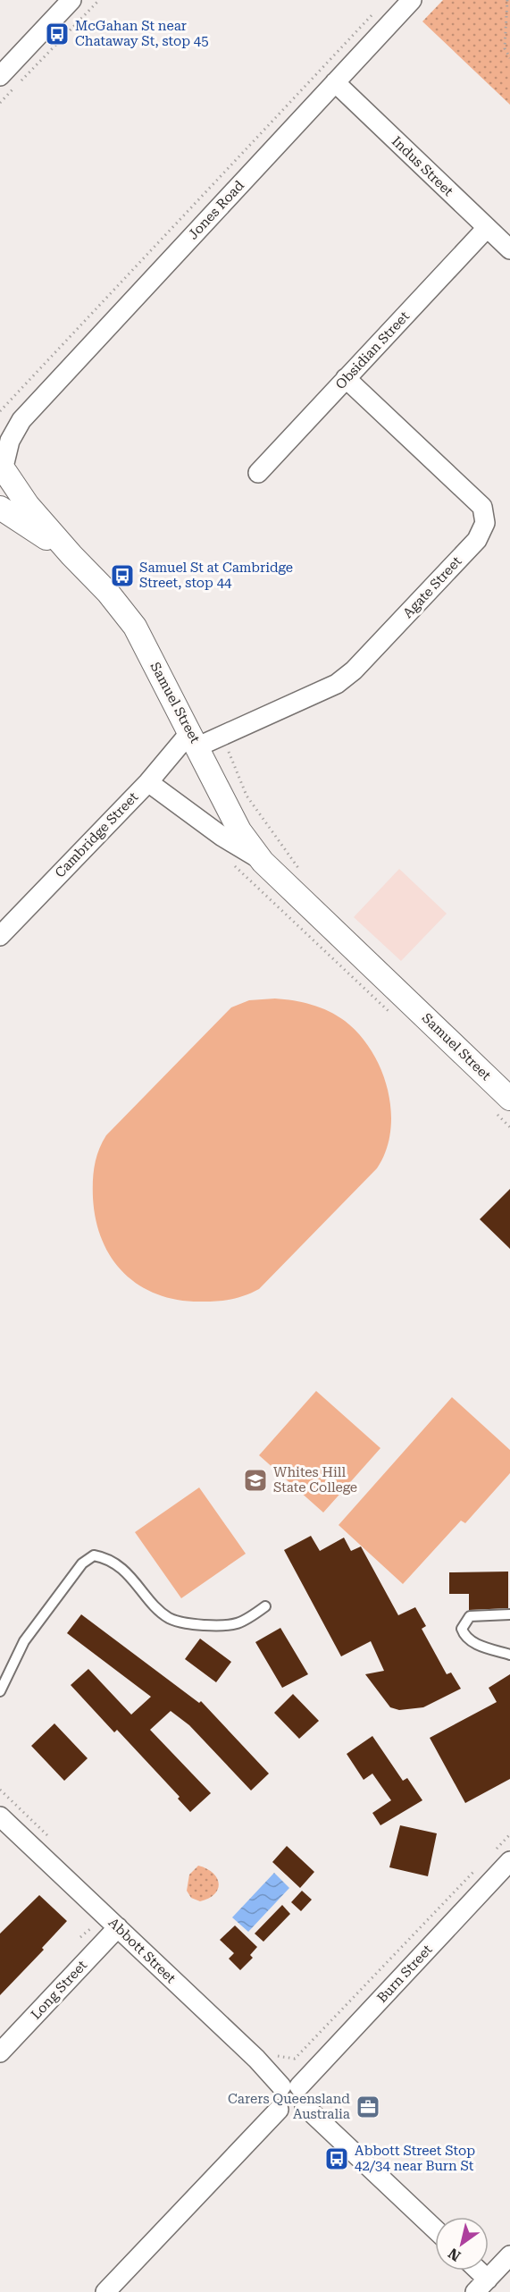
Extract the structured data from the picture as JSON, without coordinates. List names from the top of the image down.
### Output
{
  "streets": {
    "street": [
      "Indus Street",
      "Jones Road",
      "Obsidian Street",
      "Agate Street",
      "Samuel Street",
      "Cambridge Street",
      "Abbott Street",
      "Burn Street",
      "Long Street"
    ]
  },
  "crossings": [
    ["Indus Street", "Jones Road"],
    ["Indus Street", "Obsidian Street"],
    ["Jones Road", "Samuel Street"],
    ["Obsidian Street", "Agate Street"],
    ["Agate Street", "Samuel Street"],
    ["Agate Street", "Cambridge Street"],
    ["Samuel Street", "Cambridge Street"],
    ["Abbott Street", "Burn Street"],
    ["Abbott Street", "Long Street"]
  ],
  "places": {
    "bus stop": ["McGahan St near Chataway St, stop 45", "Samuel St at Cambridge Street, stop 44", "Abbott Street Stop 42/34 near Burn St"],
    "school or university": ["Whites Hill State College"],
    "office": ["Carers Queensland Australia"]
  },
  "north": "bottom left"
}
